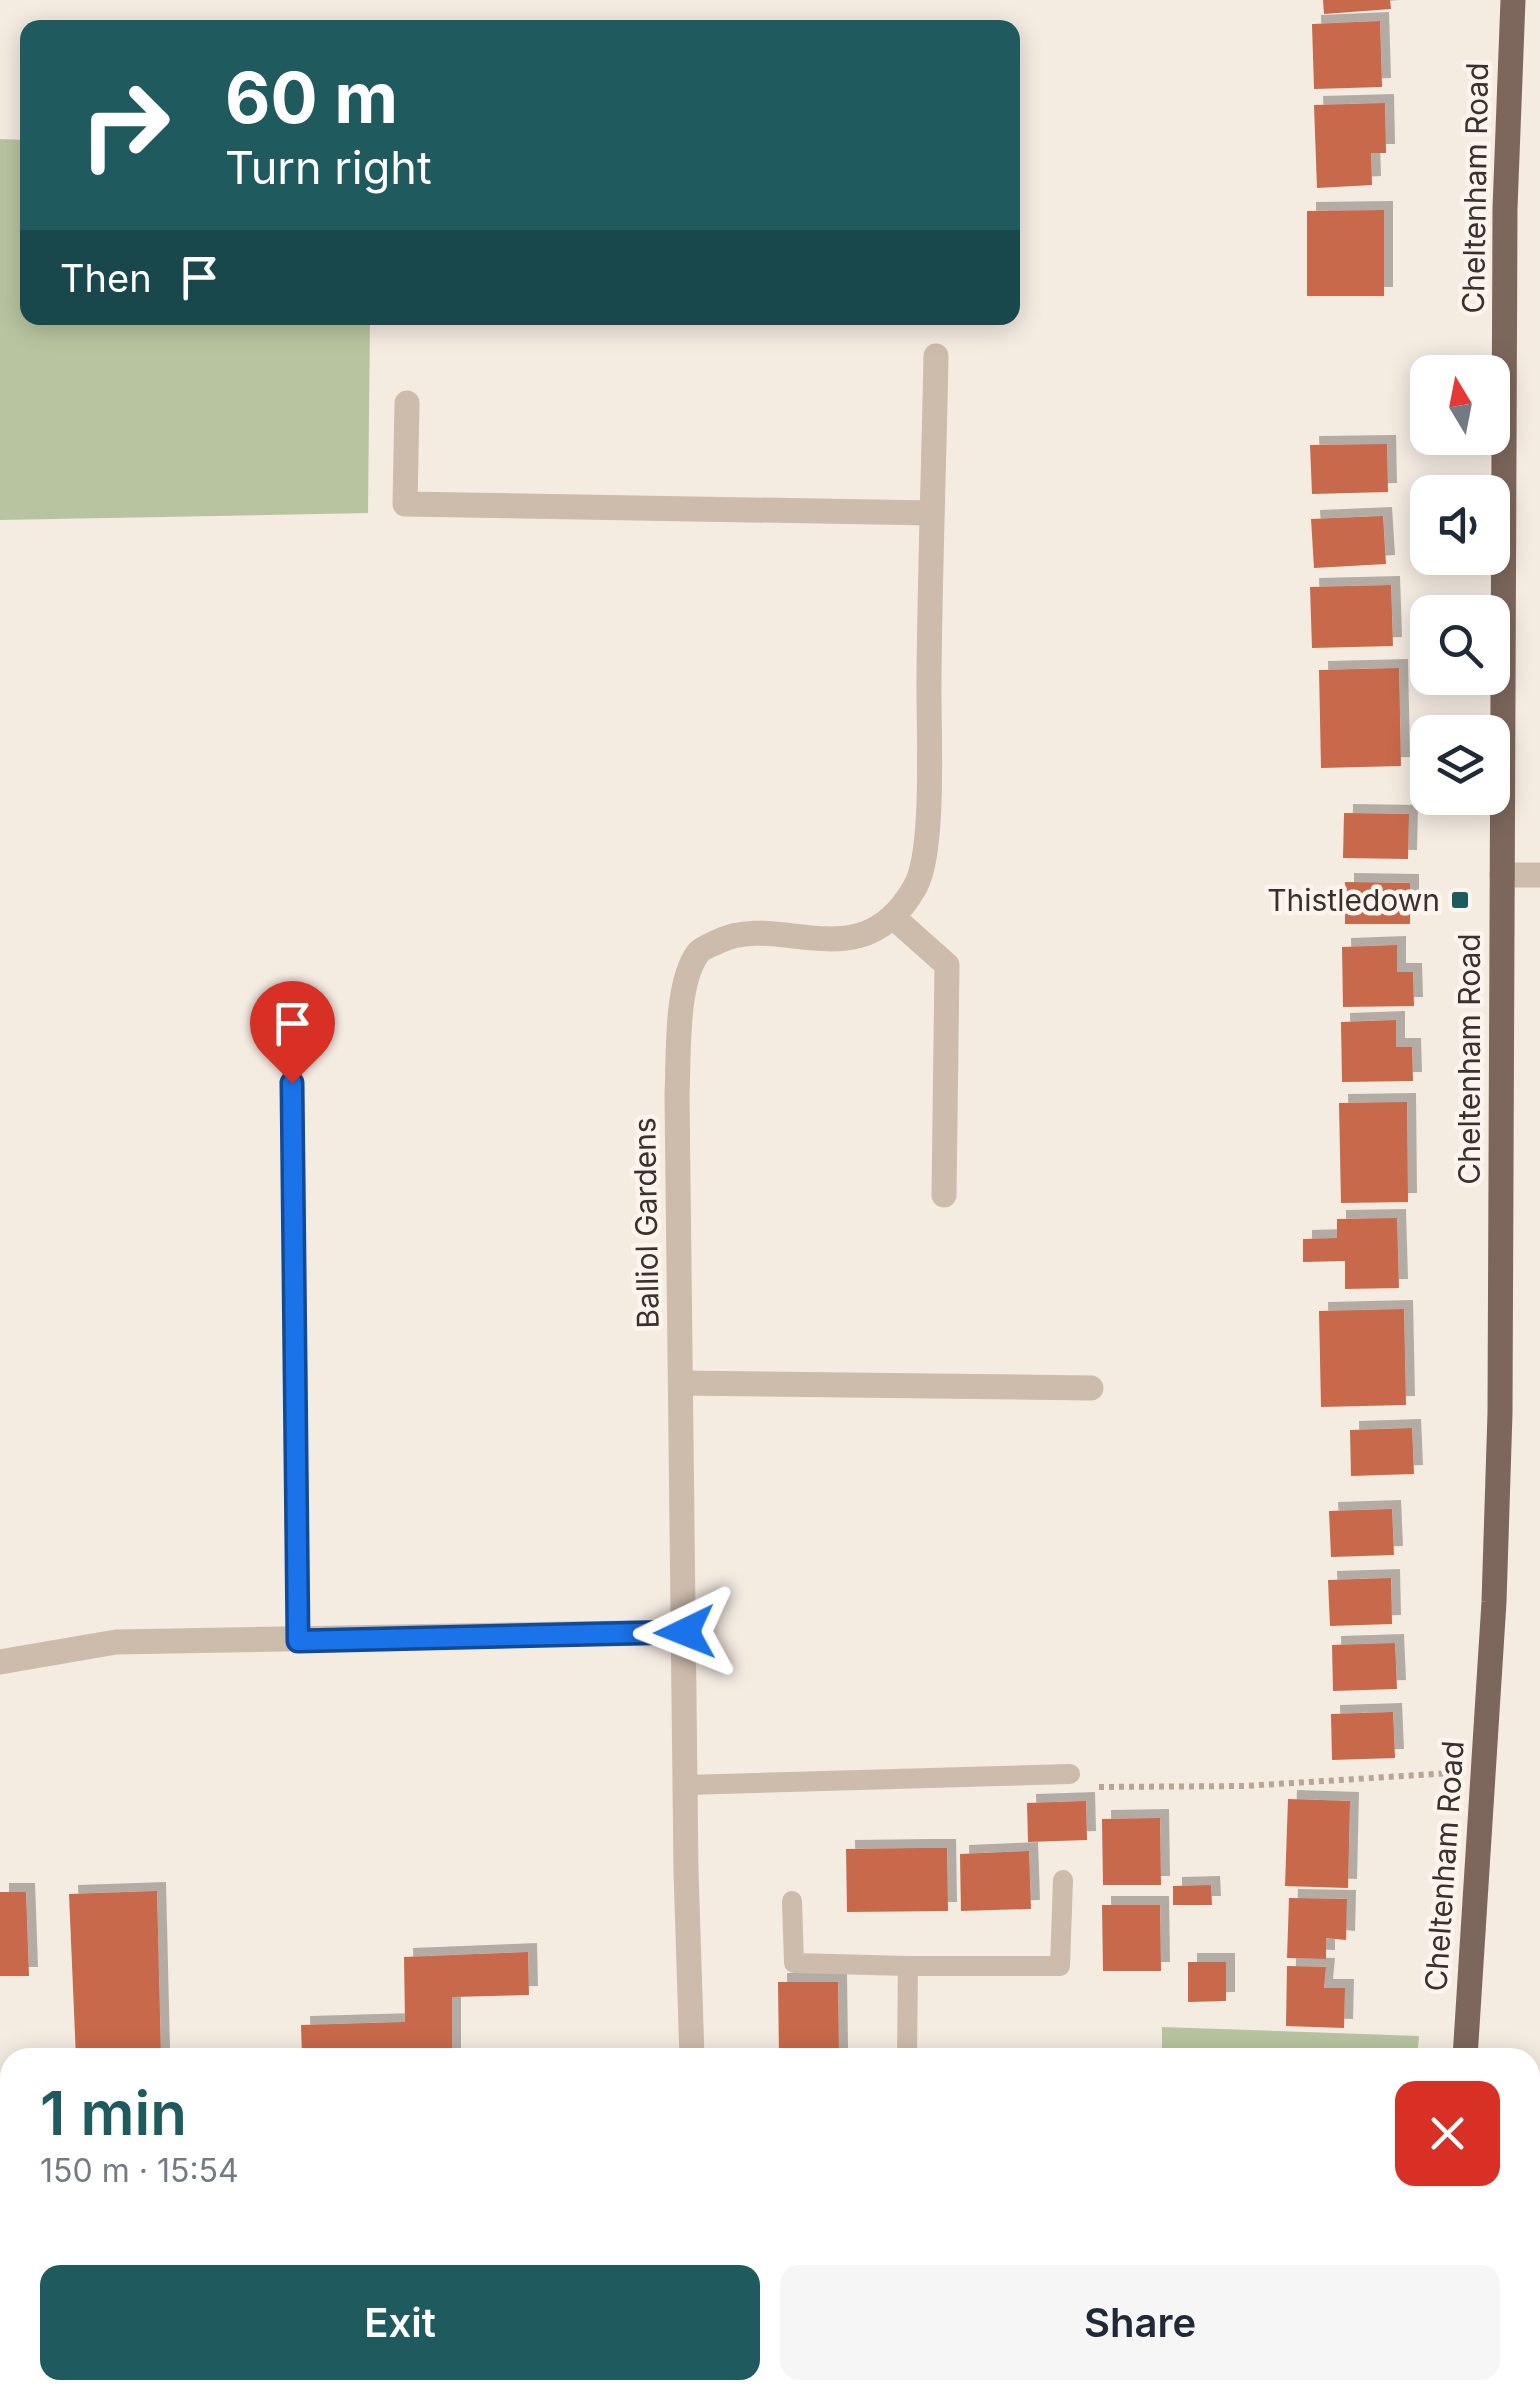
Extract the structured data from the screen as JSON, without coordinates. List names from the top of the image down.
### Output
{
  "streets": {
    "main road": ["Cheltenham Road"],
    "street": ["Balliol Gardens"]
  },
  "places": {
    "transit": ["Thistledown"]
  },
  "north": "top",
  "page": {
    "turn": ["60 m", "Turn right"],
    "then": "Then",
    "heading": ["1 min", "150 m · 15:54"],
    "buttons": ["Exit", "Share"]
  }
}
